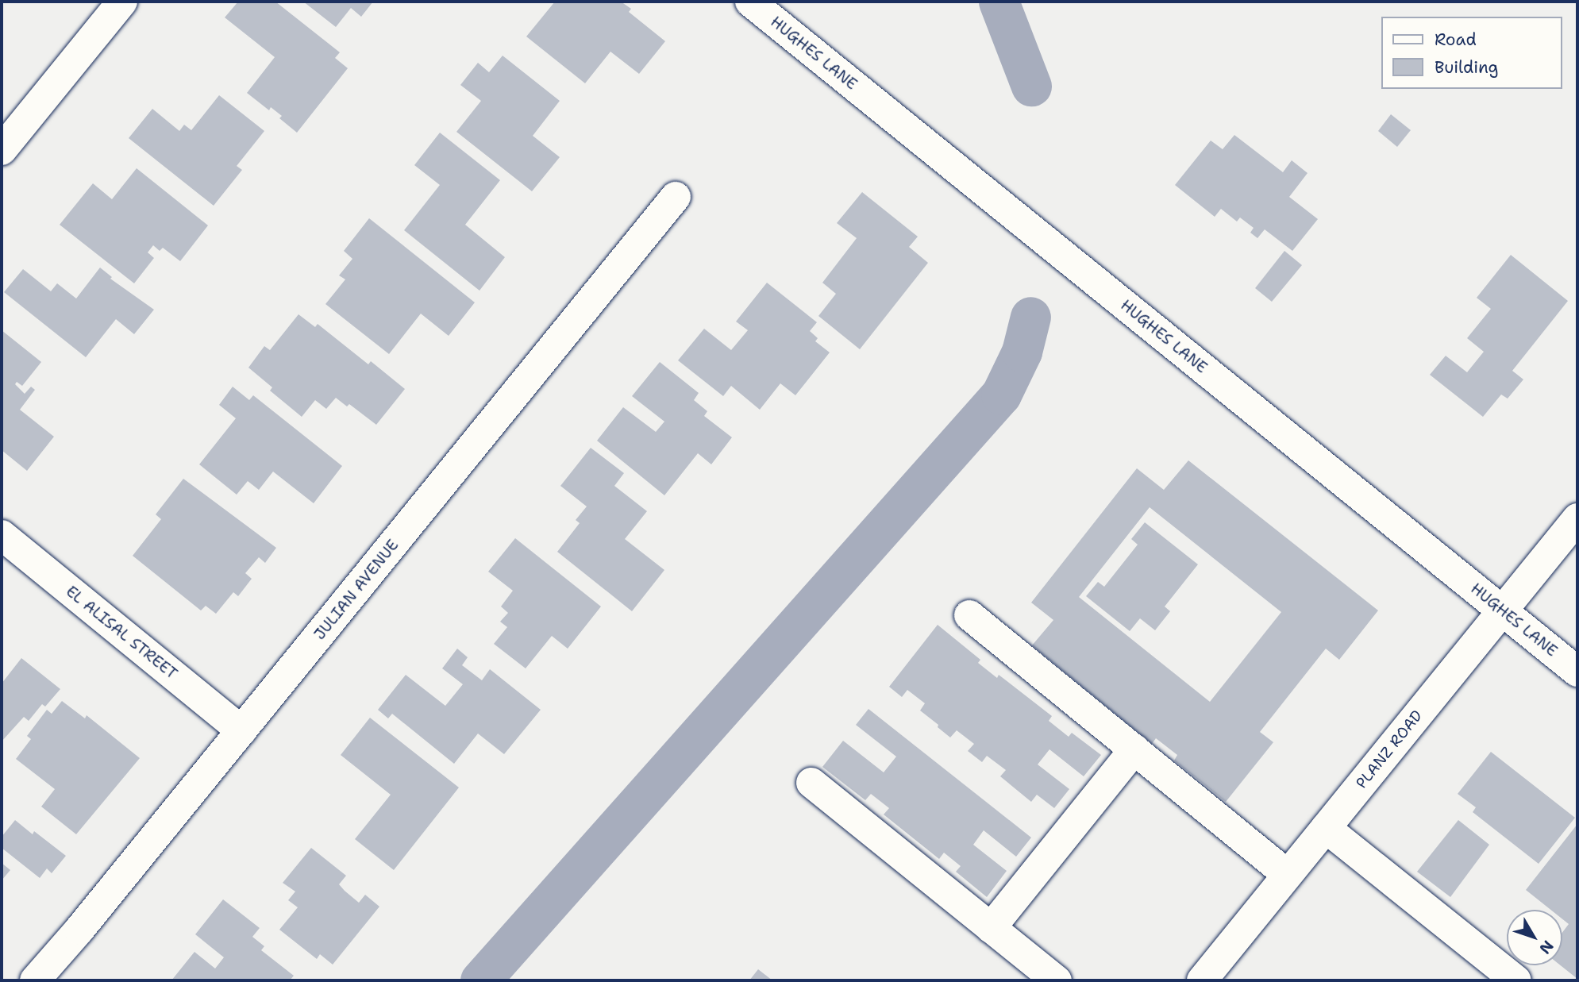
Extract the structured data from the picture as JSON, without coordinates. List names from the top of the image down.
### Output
{
  "streets": {
    "street": [
      "HUGHES LANE",
      "JULIAN AVENUE",
      "EL ALISAL STREET",
      "PLANZ ROAD"
    ]
  },
  "crossings": [
    ["HUGHES LANE", "PLANZ ROAD"],
    ["JULIAN AVENUE", "EL ALISAL STREET"]
  ],
  "legend": ["Road", "Building"],
  "north": "bottom right"
}
